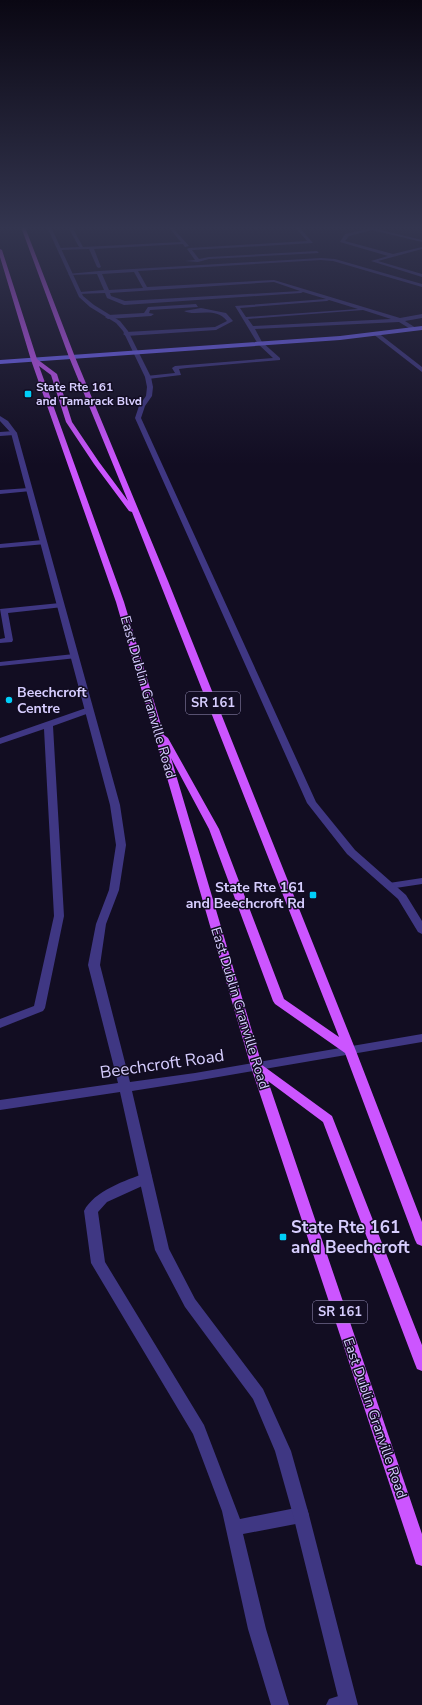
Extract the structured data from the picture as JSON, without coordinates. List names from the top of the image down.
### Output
{
  "streets": {
    "main road": ["East Dublin Granville Road", "SR 161"],
    "street": ["Beechcroft Road"]
  },
  "crossings": [
    ["East Dublin Granville Road", "Beechcroft Road"],
    ["SR 161", "Beechcroft Road"]
  ],
  "places": {
    "transit": ["State Rte 161 and Tamarack Blvd", "State Rte 161 and Beechcroft Rd", "State Rte 161 and Beechcroft"],
    "other": ["Beechcroft Centre"]
  }
}
